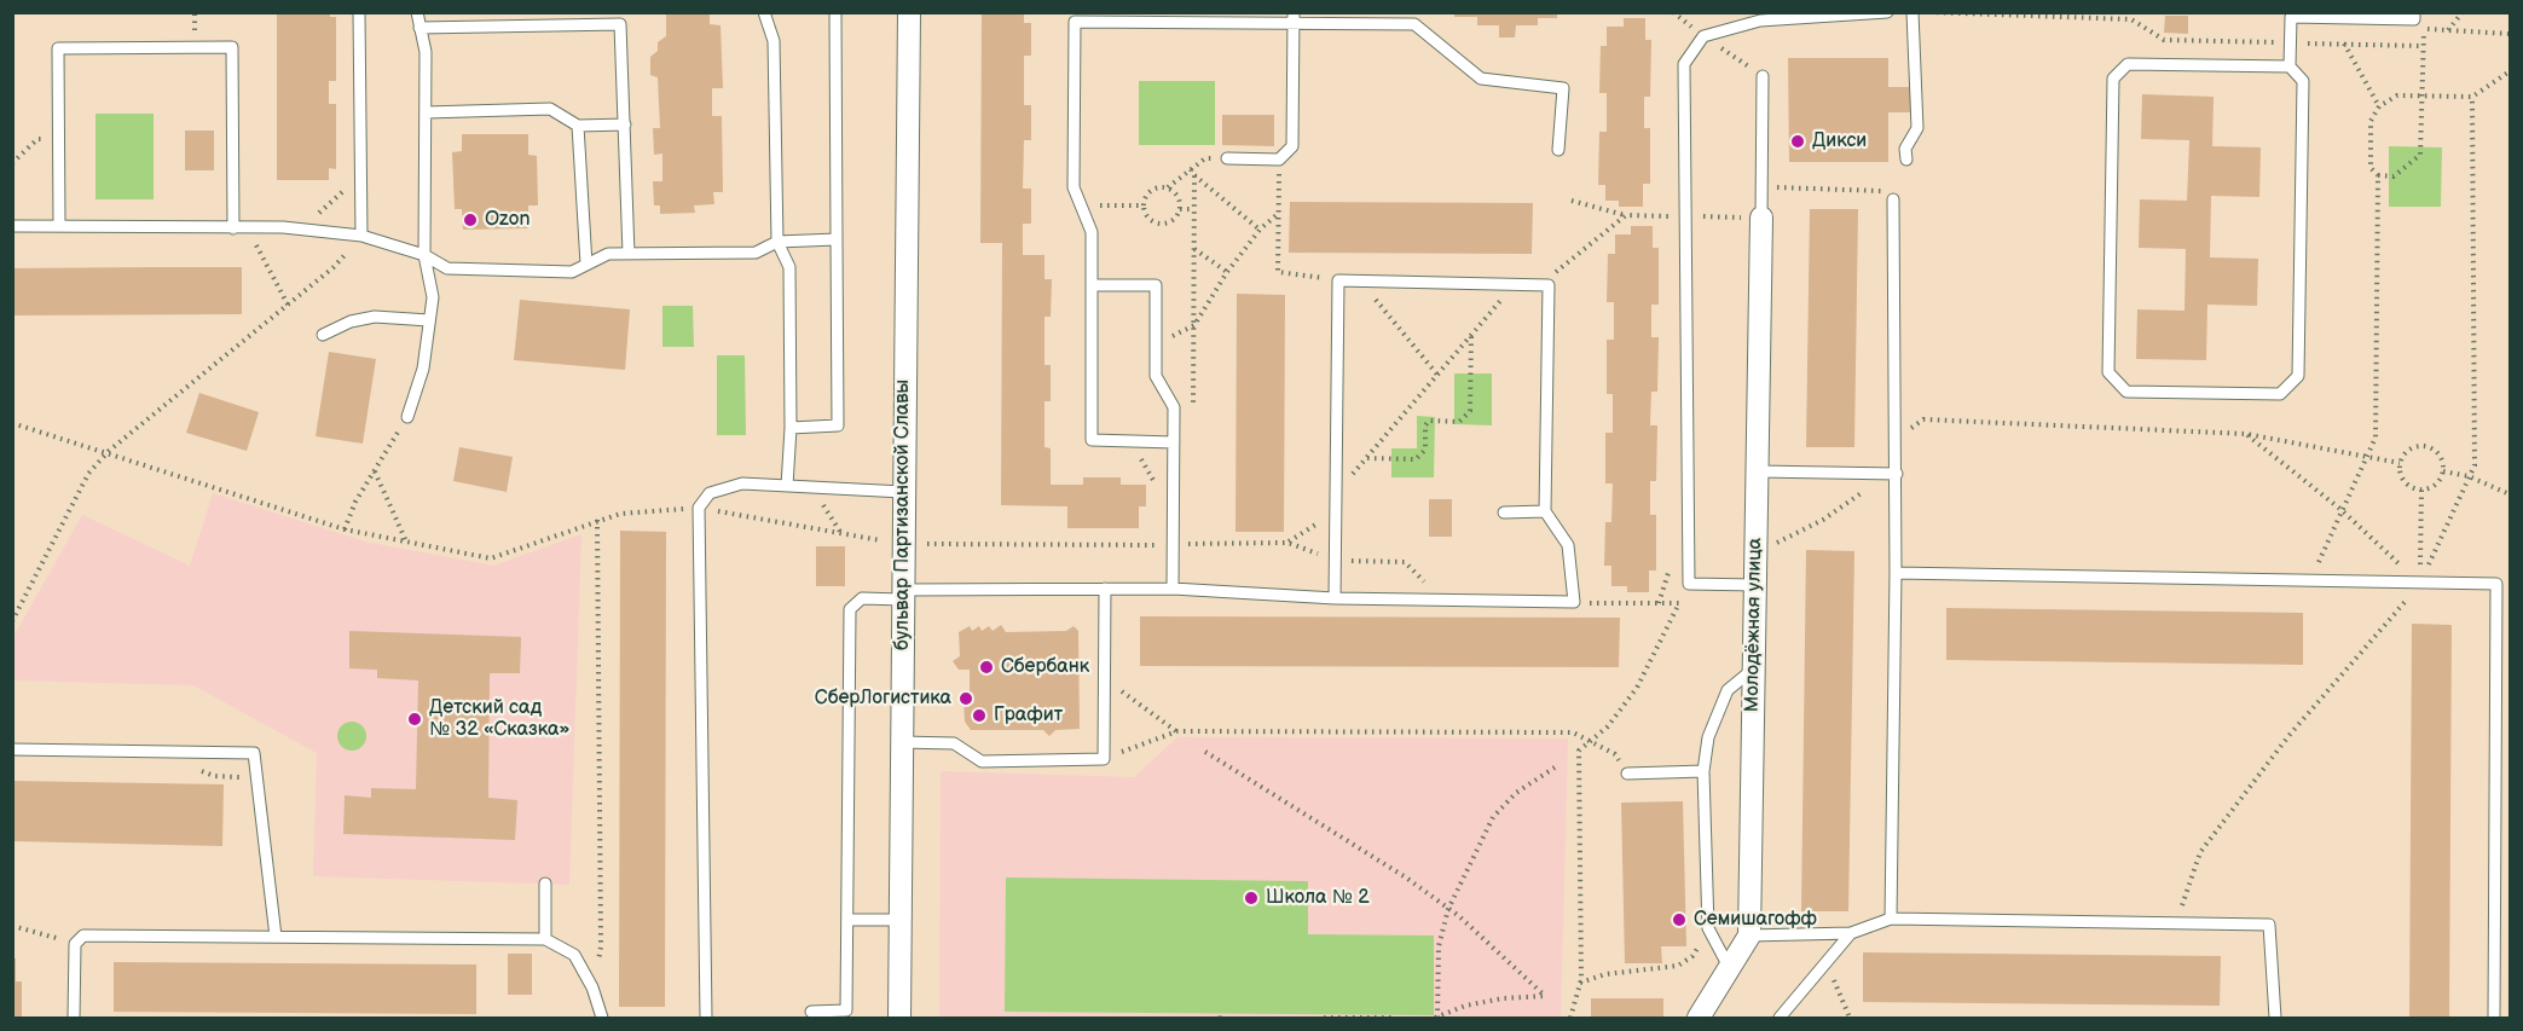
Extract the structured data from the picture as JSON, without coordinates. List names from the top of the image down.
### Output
{
  "streets": {
    "street": ["бульвар Партизанской Славы", "Молодёжная улица"]
  },
  "places": [
    "Дикси",
    "Ozon",
    "Сбербанк",
    "СберЛогистика",
    "Графит",
    "Детский сад № 32 «Сказка»",
    "Школа № 2",
    "Семишагофф"
  ]
}
